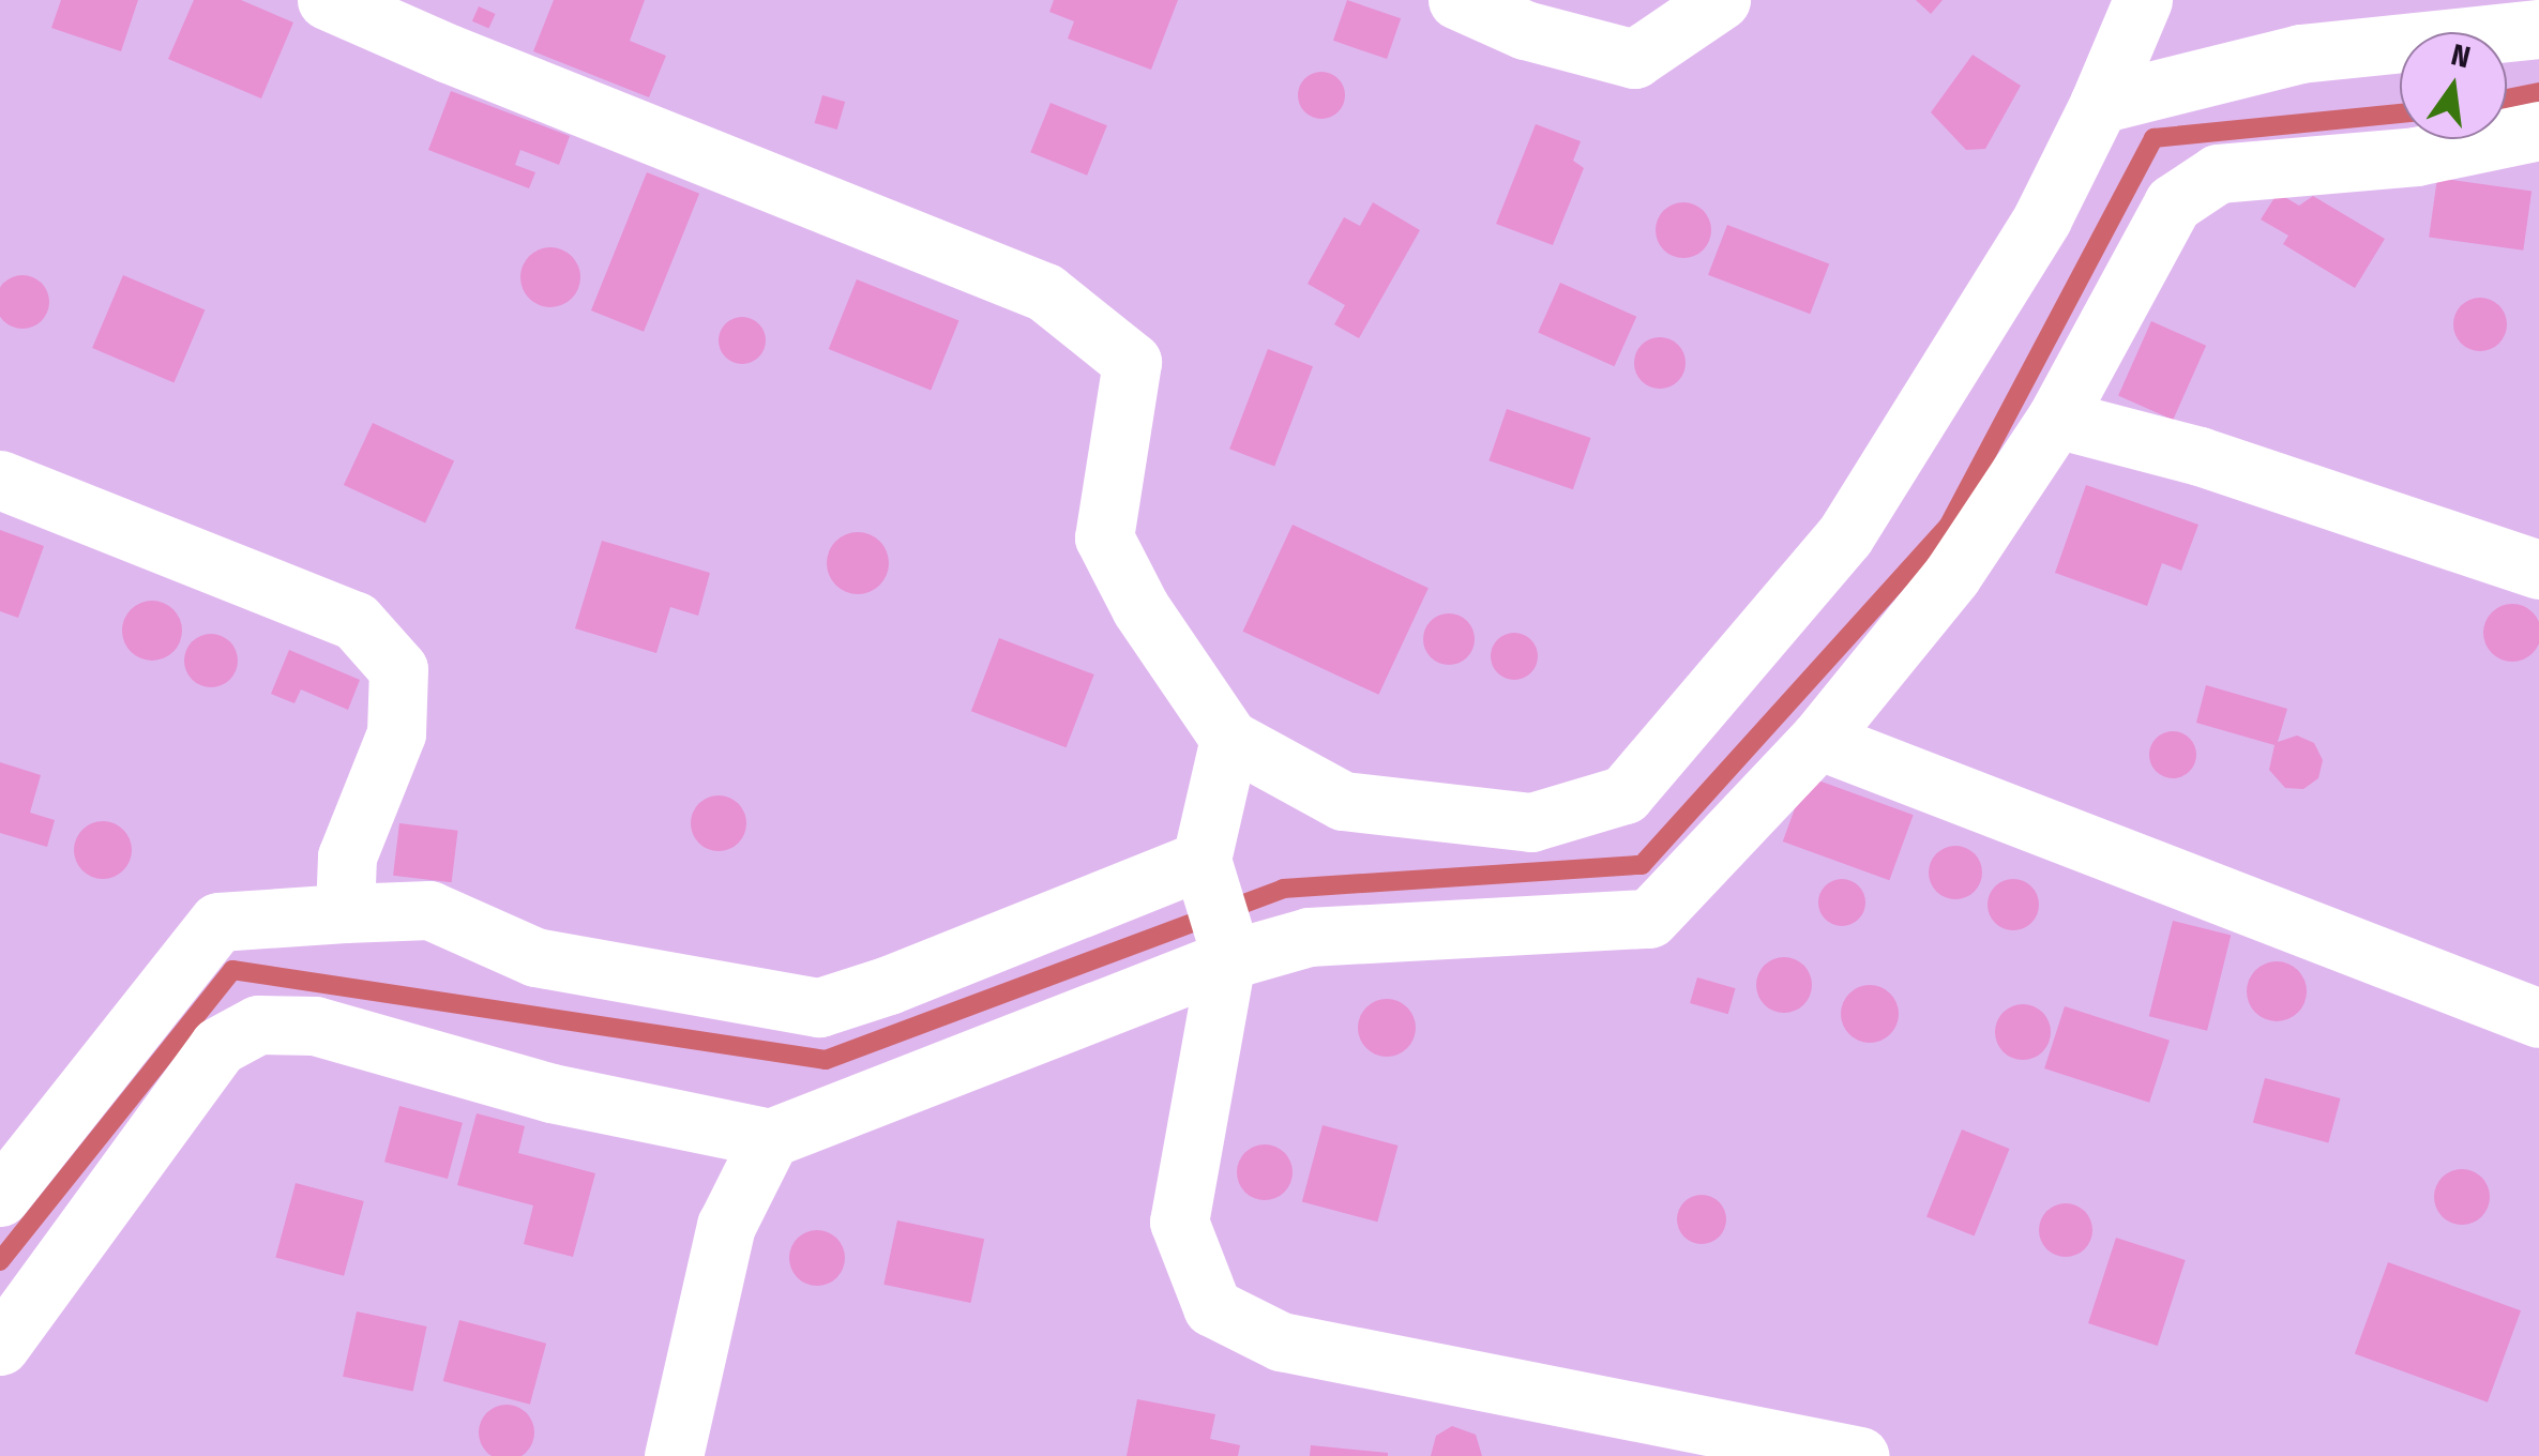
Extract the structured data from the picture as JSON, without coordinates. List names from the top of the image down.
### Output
{
  "north": "top"
}
